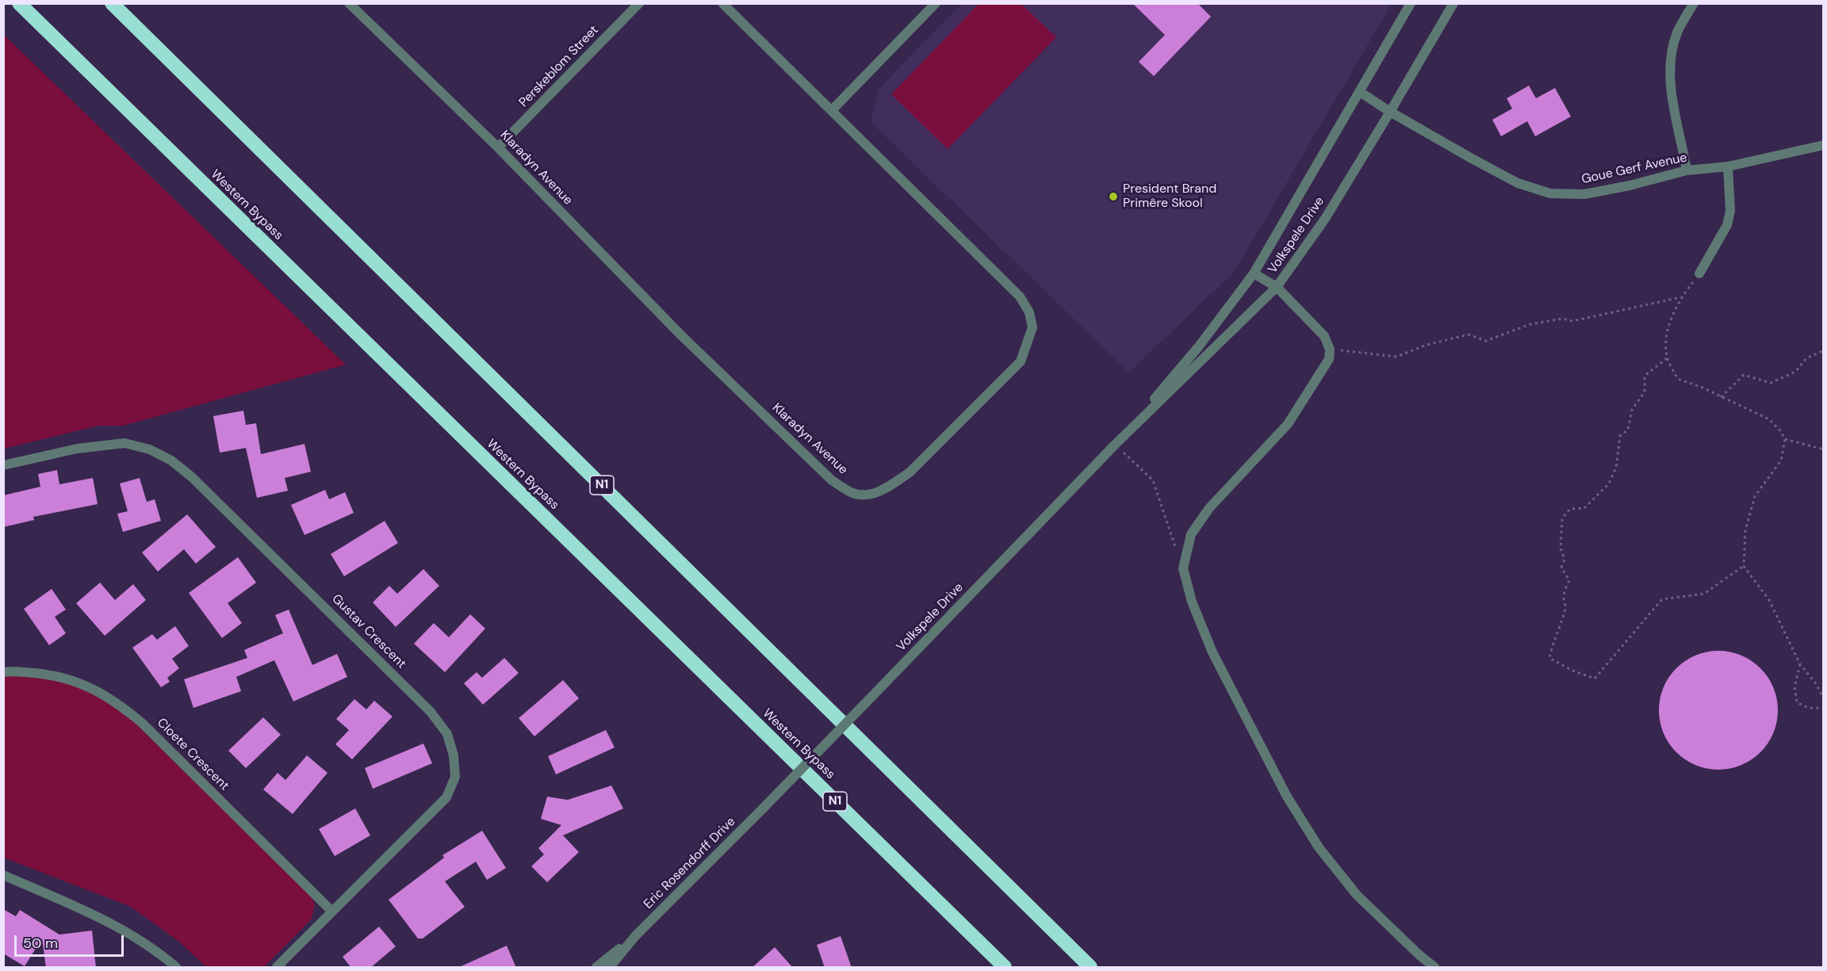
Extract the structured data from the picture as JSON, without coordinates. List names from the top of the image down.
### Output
{
  "streets": {
    "highway": ["Western Bypass", "N1"],
    "street": [
      "Perskeblom Street",
      "Klaradyn Avenue",
      "Goue Gerf Avenue",
      "Volkspele Drive",
      "Gustav Crescent",
      "Cloete Crescent",
      "Eric Rosendorff Drive"
    ]
  },
  "crossings": [
    ["Perskeblom Street", "Klaradyn Avenue"],
    ["Goue Gerf Avenue", "Volkspele Drive"],
    ["Volkspele Drive", "Eric Rosendorff Drive"],
    ["Gustav Crescent", "Cloete Crescent"]
  ],
  "places": ["President Brand Primêre Skool"],
  "scale_bar": "50 m"
}
